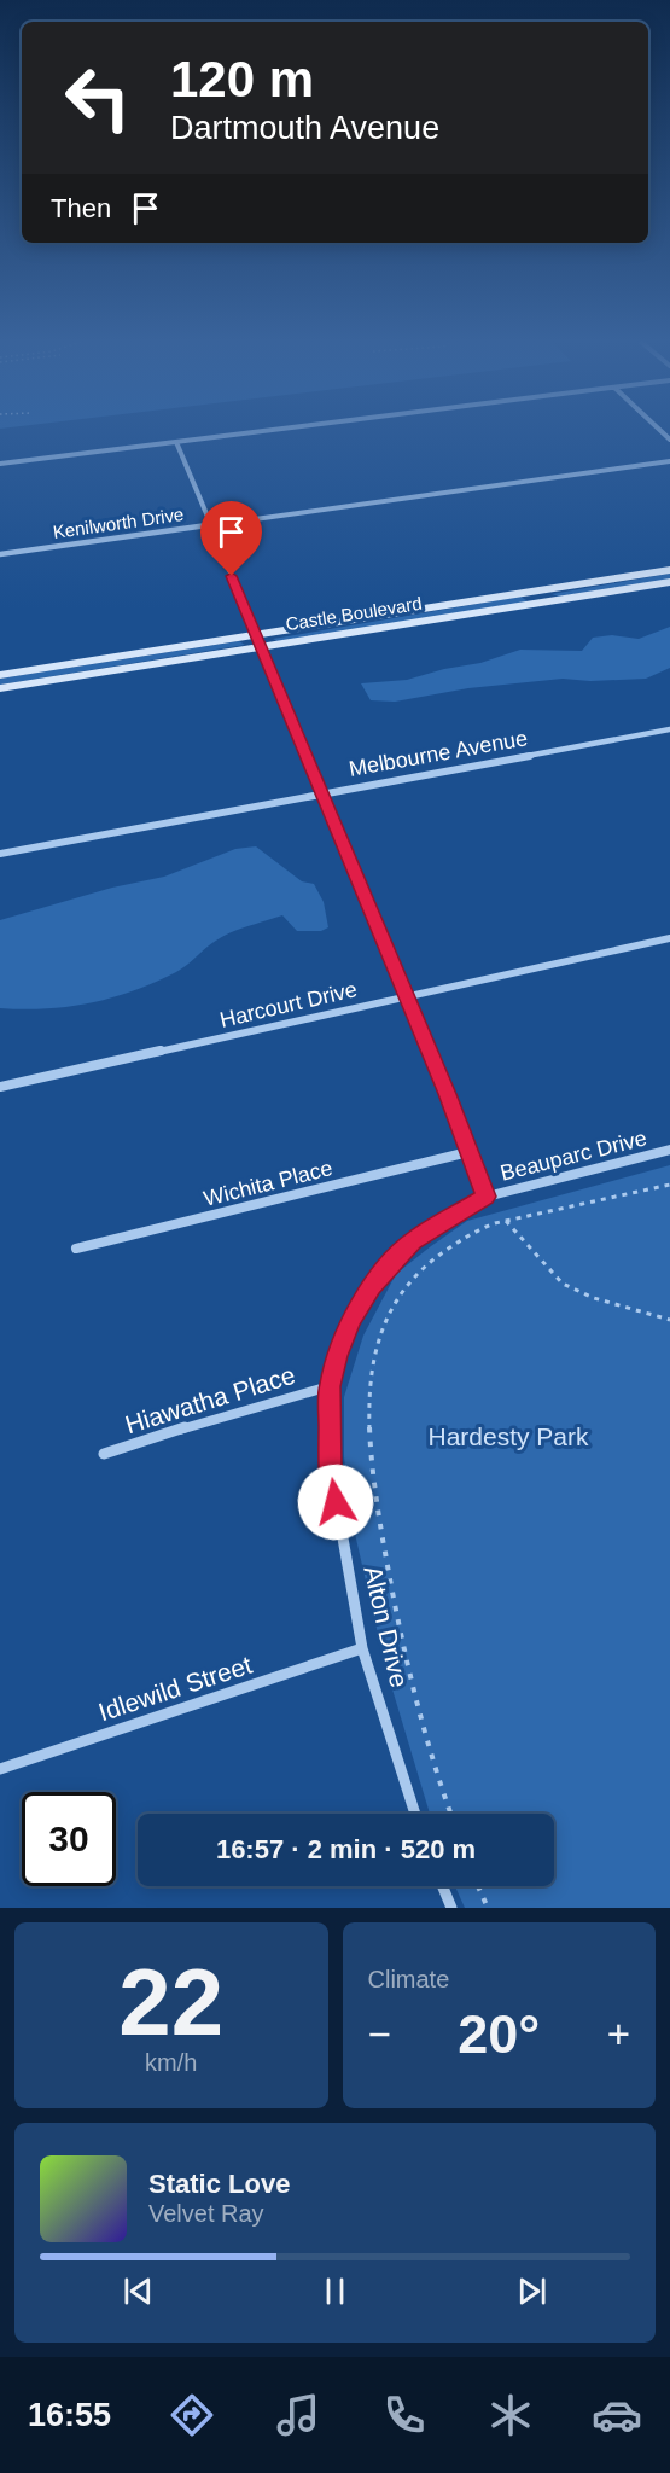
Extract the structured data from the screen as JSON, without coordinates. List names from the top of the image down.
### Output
{
  "streets": {
    "street": [
      "Kenilworth Drive",
      "Castle Boulevard",
      "Melbourne Avenue",
      "Harcourt Drive",
      "Beauparc Drive",
      "Wichita Place",
      "Hiawatha Place",
      "Alton Drive",
      "Idlewild Street"
    ]
  },
  "crossings": [
    ["Beauparc Drive", "Alton Drive"],
    ["Hiawatha Place", "Alton Drive"],
    ["Alton Drive", "Idlewild Street"]
  ],
  "parks": ["Hardesty Park"],
  "page": {
    "turn": ["120 m", "Dartmouth Avenue"],
    "then": "Then",
    "limit": "30",
    "trip": "16:57 · 2 min · 520 m",
    "tile": [
      ["22", "km/h"],
      "Climate"
    ],
    "heat": ["−", "20°", "+"],
    "song": ["Static Love", "Velvet Ray"],
    "tabs": "16:55"
  }
}
